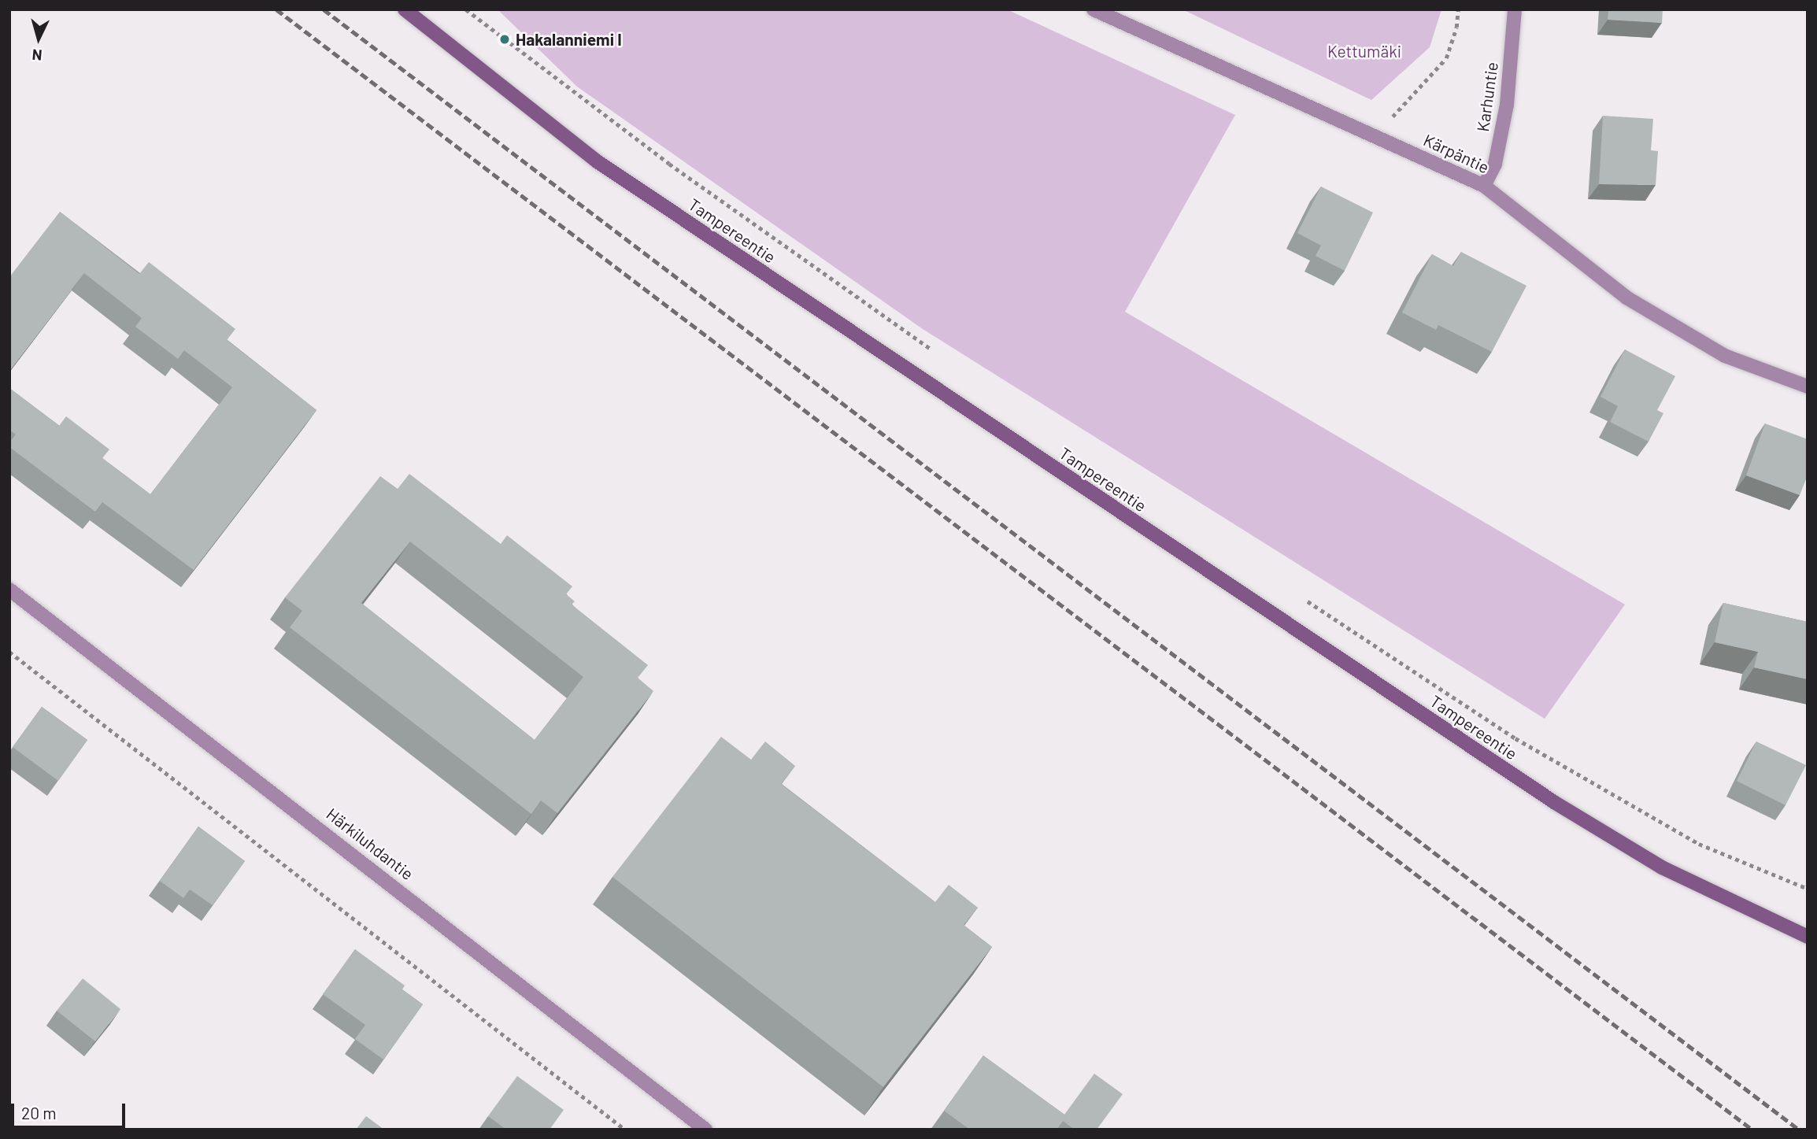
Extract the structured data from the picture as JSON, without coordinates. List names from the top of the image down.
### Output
{
  "streets": {
    "main road": ["Tampereentie"],
    "street": ["Karhuntie", "Kärpäntie", "Härkiluhdantie"]
  },
  "crossings": [
    ["Karhuntie", "Kärpäntie"]
  ],
  "parks": ["Kettumäki"],
  "places": ["Hakalanniemi I"],
  "scale_bar": "20 m",
  "north": "bottom"
}
